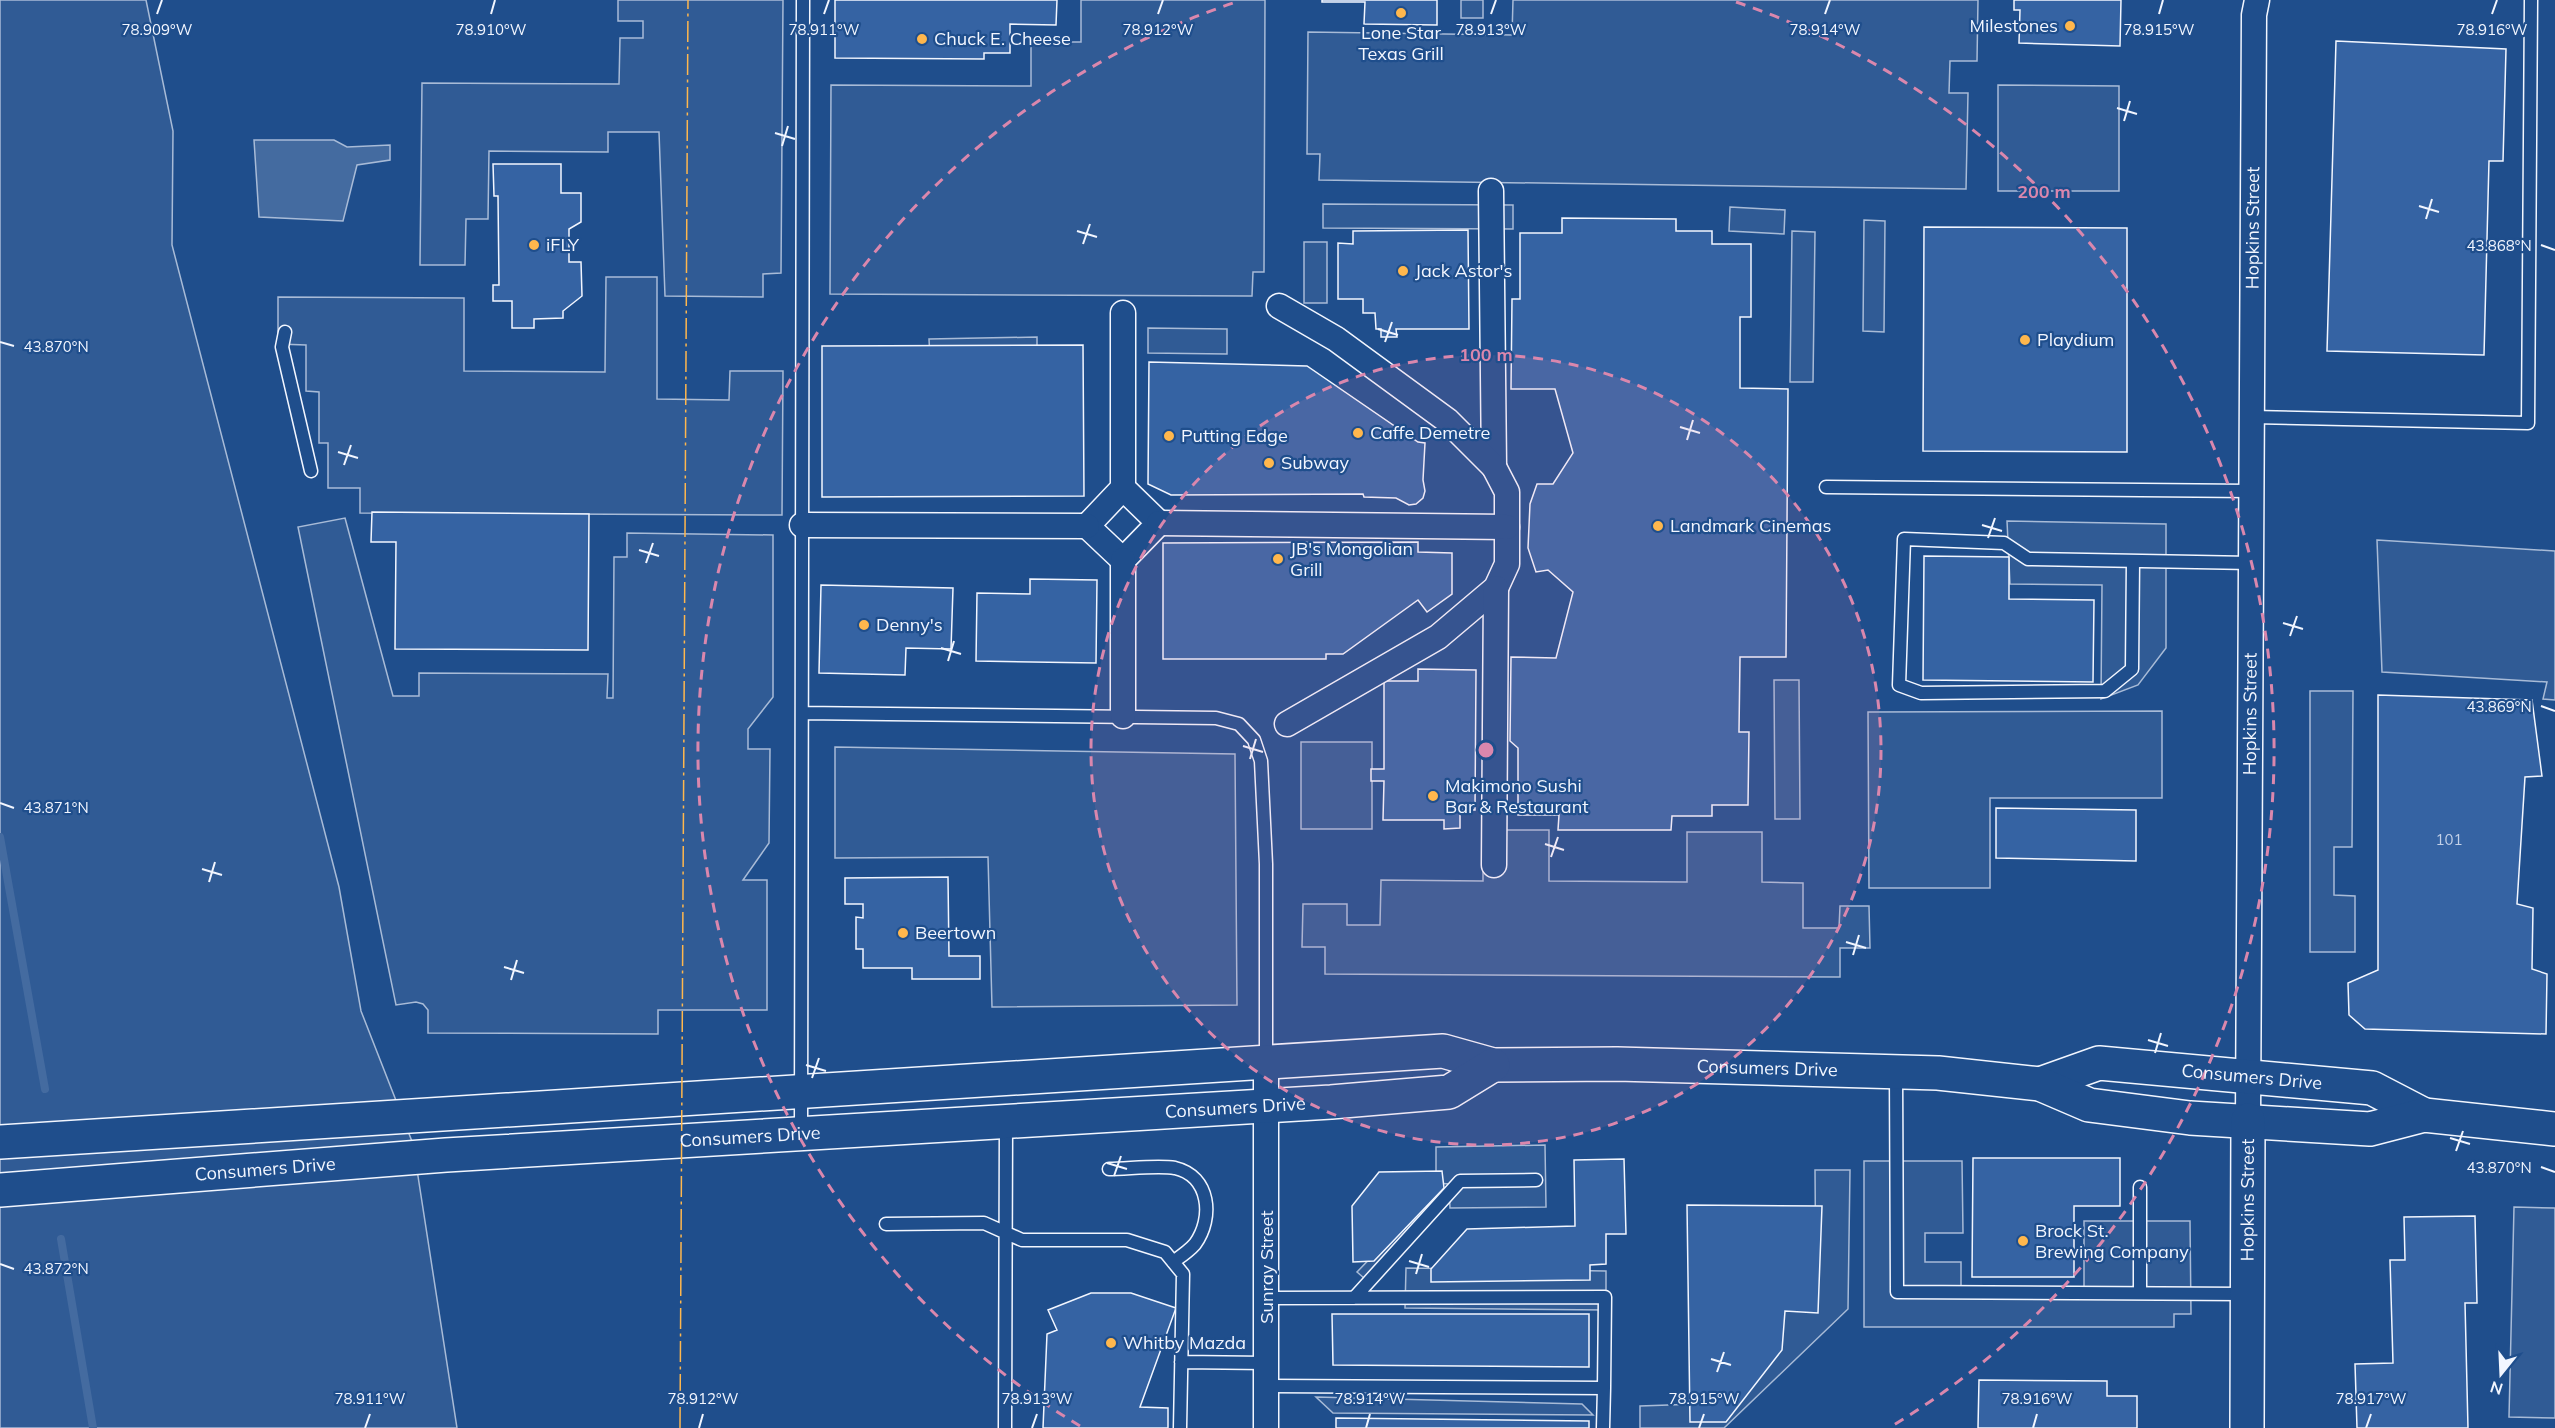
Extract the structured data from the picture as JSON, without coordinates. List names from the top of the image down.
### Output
{
  "streets": {
    "main road": ["Hopkins Street", "Consumers Drive"],
    "street": ["Sunray Street"]
  },
  "crossings": [
    ["Hopkins Street", "Consumers Drive"],
    ["Consumers Drive", "Sunray Street"]
  ],
  "places": [
    "Lone Star Texas Grill",
    "Milestones",
    "Chuck E. Cheese",
    "iFLY",
    "Jack Astor's",
    "Playdium",
    "Caffe Demetre",
    "Putting Edge",
    "Subway",
    "Landmark Cinemas",
    "JB's Mongolian Grill",
    "Denny's",
    "Makimono Sushi Bar & Restaurant",
    "Beertown",
    "Brock St. Brewing Company",
    "Whitby Mazda"
  ],
  "house_numbers": ["101"],
  "north": "bottom",
  "coordinates": [
    "78.909°W",
    "78.910°W",
    "78.911°W",
    "78.912°W",
    "78.913°W",
    "78.914°W",
    "78.915°W",
    "78.916°W",
    "43.868°N",
    "43.870°N",
    "43.869°N",
    "43.871°N",
    "43.872°N",
    "78.917°W"
  ],
  "rings": ["200 m", "100 m"]
}
